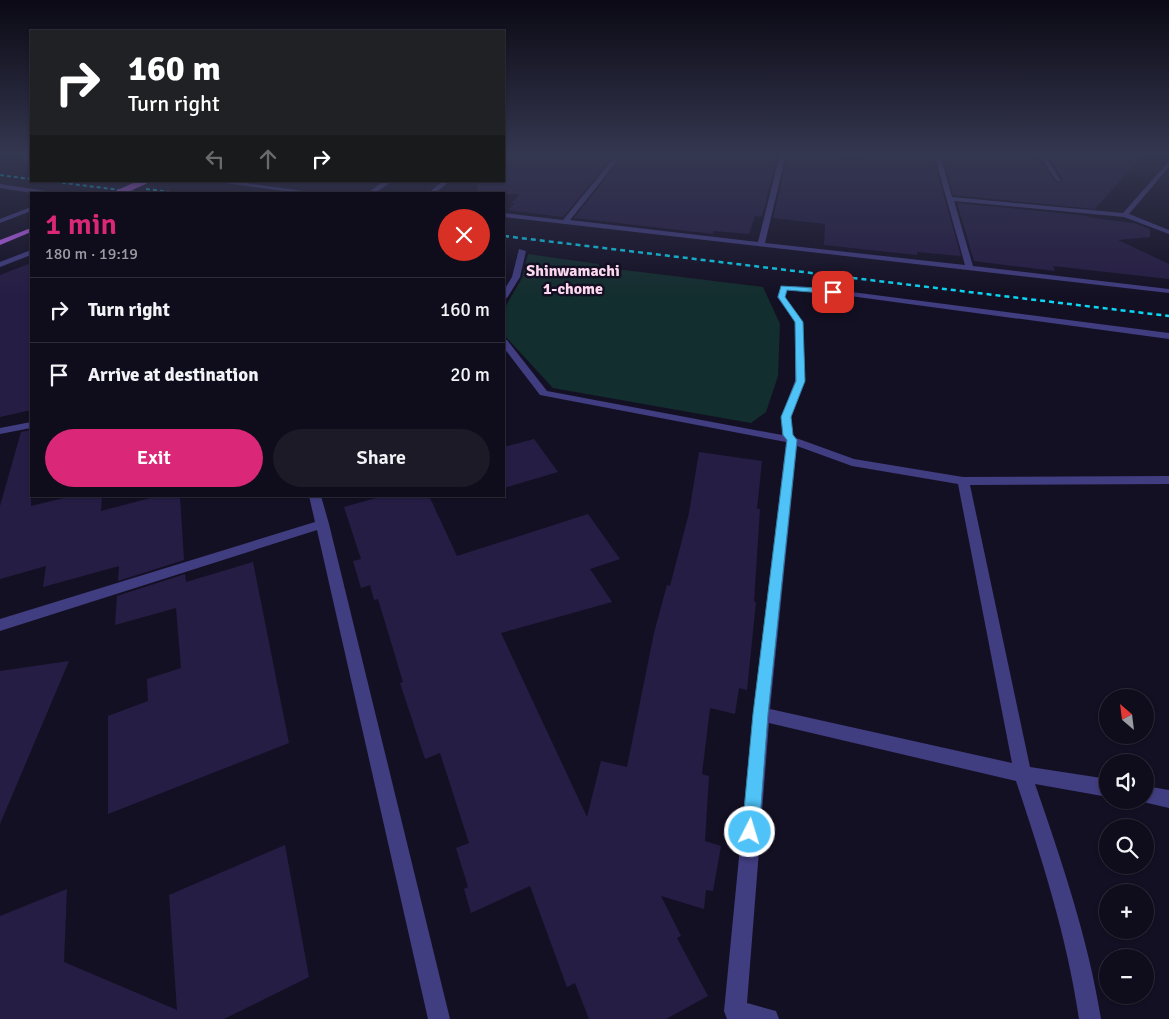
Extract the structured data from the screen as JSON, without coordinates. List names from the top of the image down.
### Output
{
  "districts": ["Shinwamachi 1-chome"],
  "north": "top left",
  "page": {
    "turn": ["160 m", "Turn right"],
    "heading": ["1 min", "180 m · 19:19"],
    "list": [
      {
        "name": "Turn right",
        "value": "160 m"
      },
      {
        "name": "Arrive at destination",
        "value": "20 m"
      }
    ],
    "buttons": ["Exit", "Share"],
    "map_buttons": ["+", "−"]
  }
}
